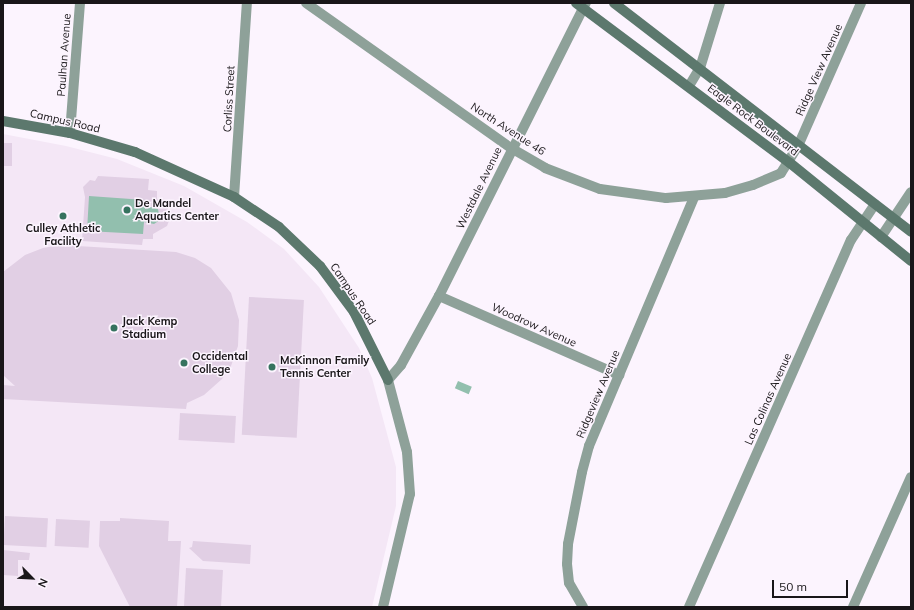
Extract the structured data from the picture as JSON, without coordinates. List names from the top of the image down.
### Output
{
  "streets": {
    "main road": ["Eagle Rock Boulevard", "Campus Road"],
    "street": [
      "Paulhan Avenue",
      "Ridge View Avenue",
      "Corliss Street",
      "North Avenue 46",
      "Westdale Avenue",
      "Woodrow Avenue",
      "Ridgeview Avenue",
      "Las Colinas Avenue"
    ]
  },
  "crossings": [
    ["Paulhan Avenue", "Campus Road"],
    ["Ridge View Avenue", "Eagle Rock Boulevard"],
    ["Corliss Street", "Campus Road"],
    ["Eagle Rock Boulevard", "North Avenue 46"],
    ["Eagle Rock Boulevard", "Westdale Avenue"],
    ["Eagle Rock Boulevard", "Las Colinas Avenue"],
    ["Campus Road", "Westdale Avenue"],
    ["North Avenue 46", "Westdale Avenue"],
    ["North Avenue 46", "Ridgeview Avenue"],
    ["Westdale Avenue", "Woodrow Avenue"],
    ["Woodrow Avenue", "Ridgeview Avenue"]
  ],
  "places": [
    "De Mandel Aquatics Center",
    "Culley Athletic Facility",
    "Jack Kemp Stadium",
    "Occidental College",
    "McKinnon Family Tennis Center"
  ],
  "scale_bar": "50 m",
  "north": "bottom right"
}
